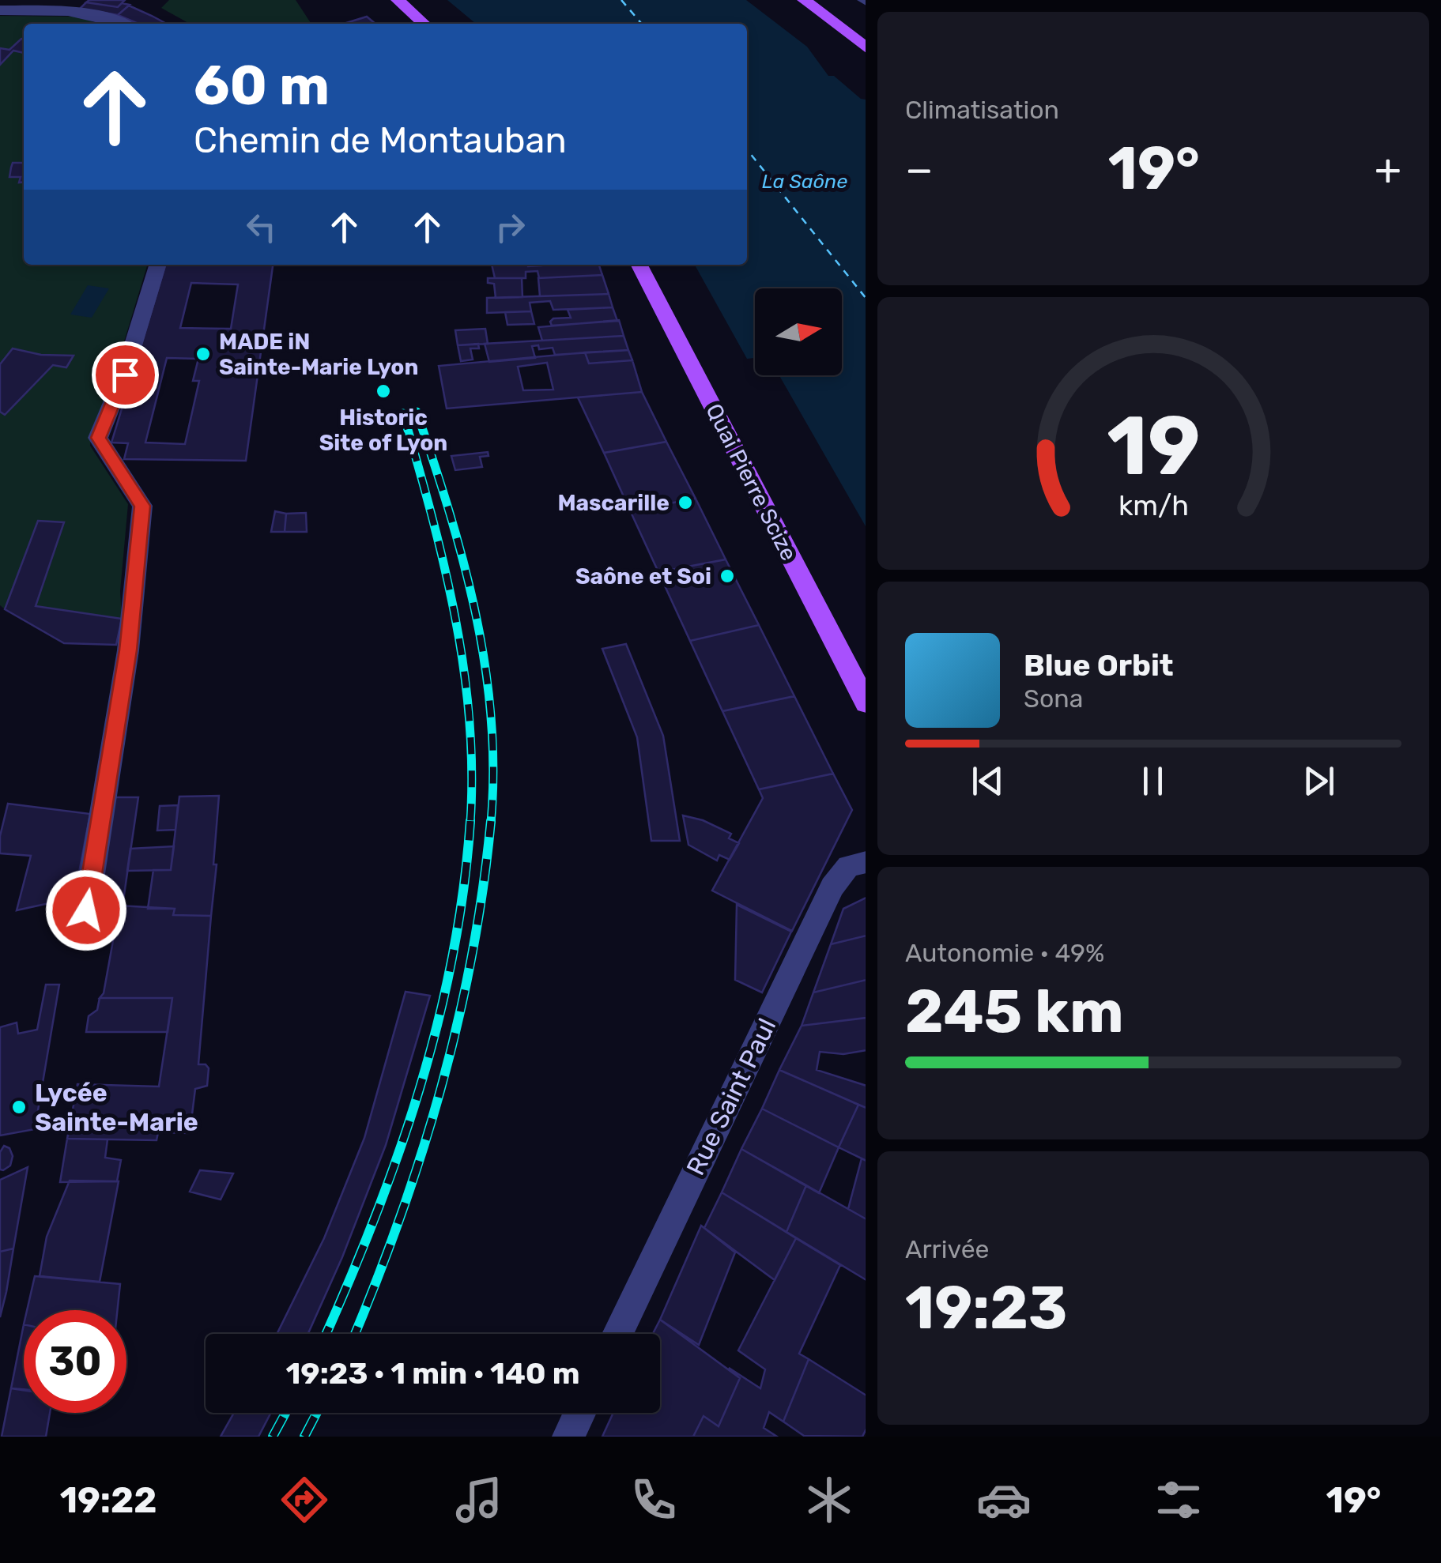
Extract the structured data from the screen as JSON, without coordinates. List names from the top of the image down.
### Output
{
  "streets": {
    "main road": ["Quai Pierre Scize"],
    "street": ["Rue Saint Paul"]
  },
  "water": ["La Saône"],
  "places": [
    "MADE iN Sainte-Marie Lyon",
    "Historic Site of Lyon",
    "Mascarille",
    "Saône et Soi",
    "Lycée Sainte-Marie"
  ],
  "north": "right",
  "page": {
    "tile": [
      "Climatisation",
      ["Autonomie · 49%", "245 km"],
      ["Arrivée", "19:23"]
    ],
    "turn": ["60 m", "Chemin de Montauban"],
    "heat": ["−", "19°", "+"],
    "song": ["Blue Orbit", "Sona"],
    "limit": "30",
    "trip": "19:23 · 1 min · 140 m",
    "tabs": ["19:22", "19°"],
    "gauge": ["19", "km/h"]
  }
}
